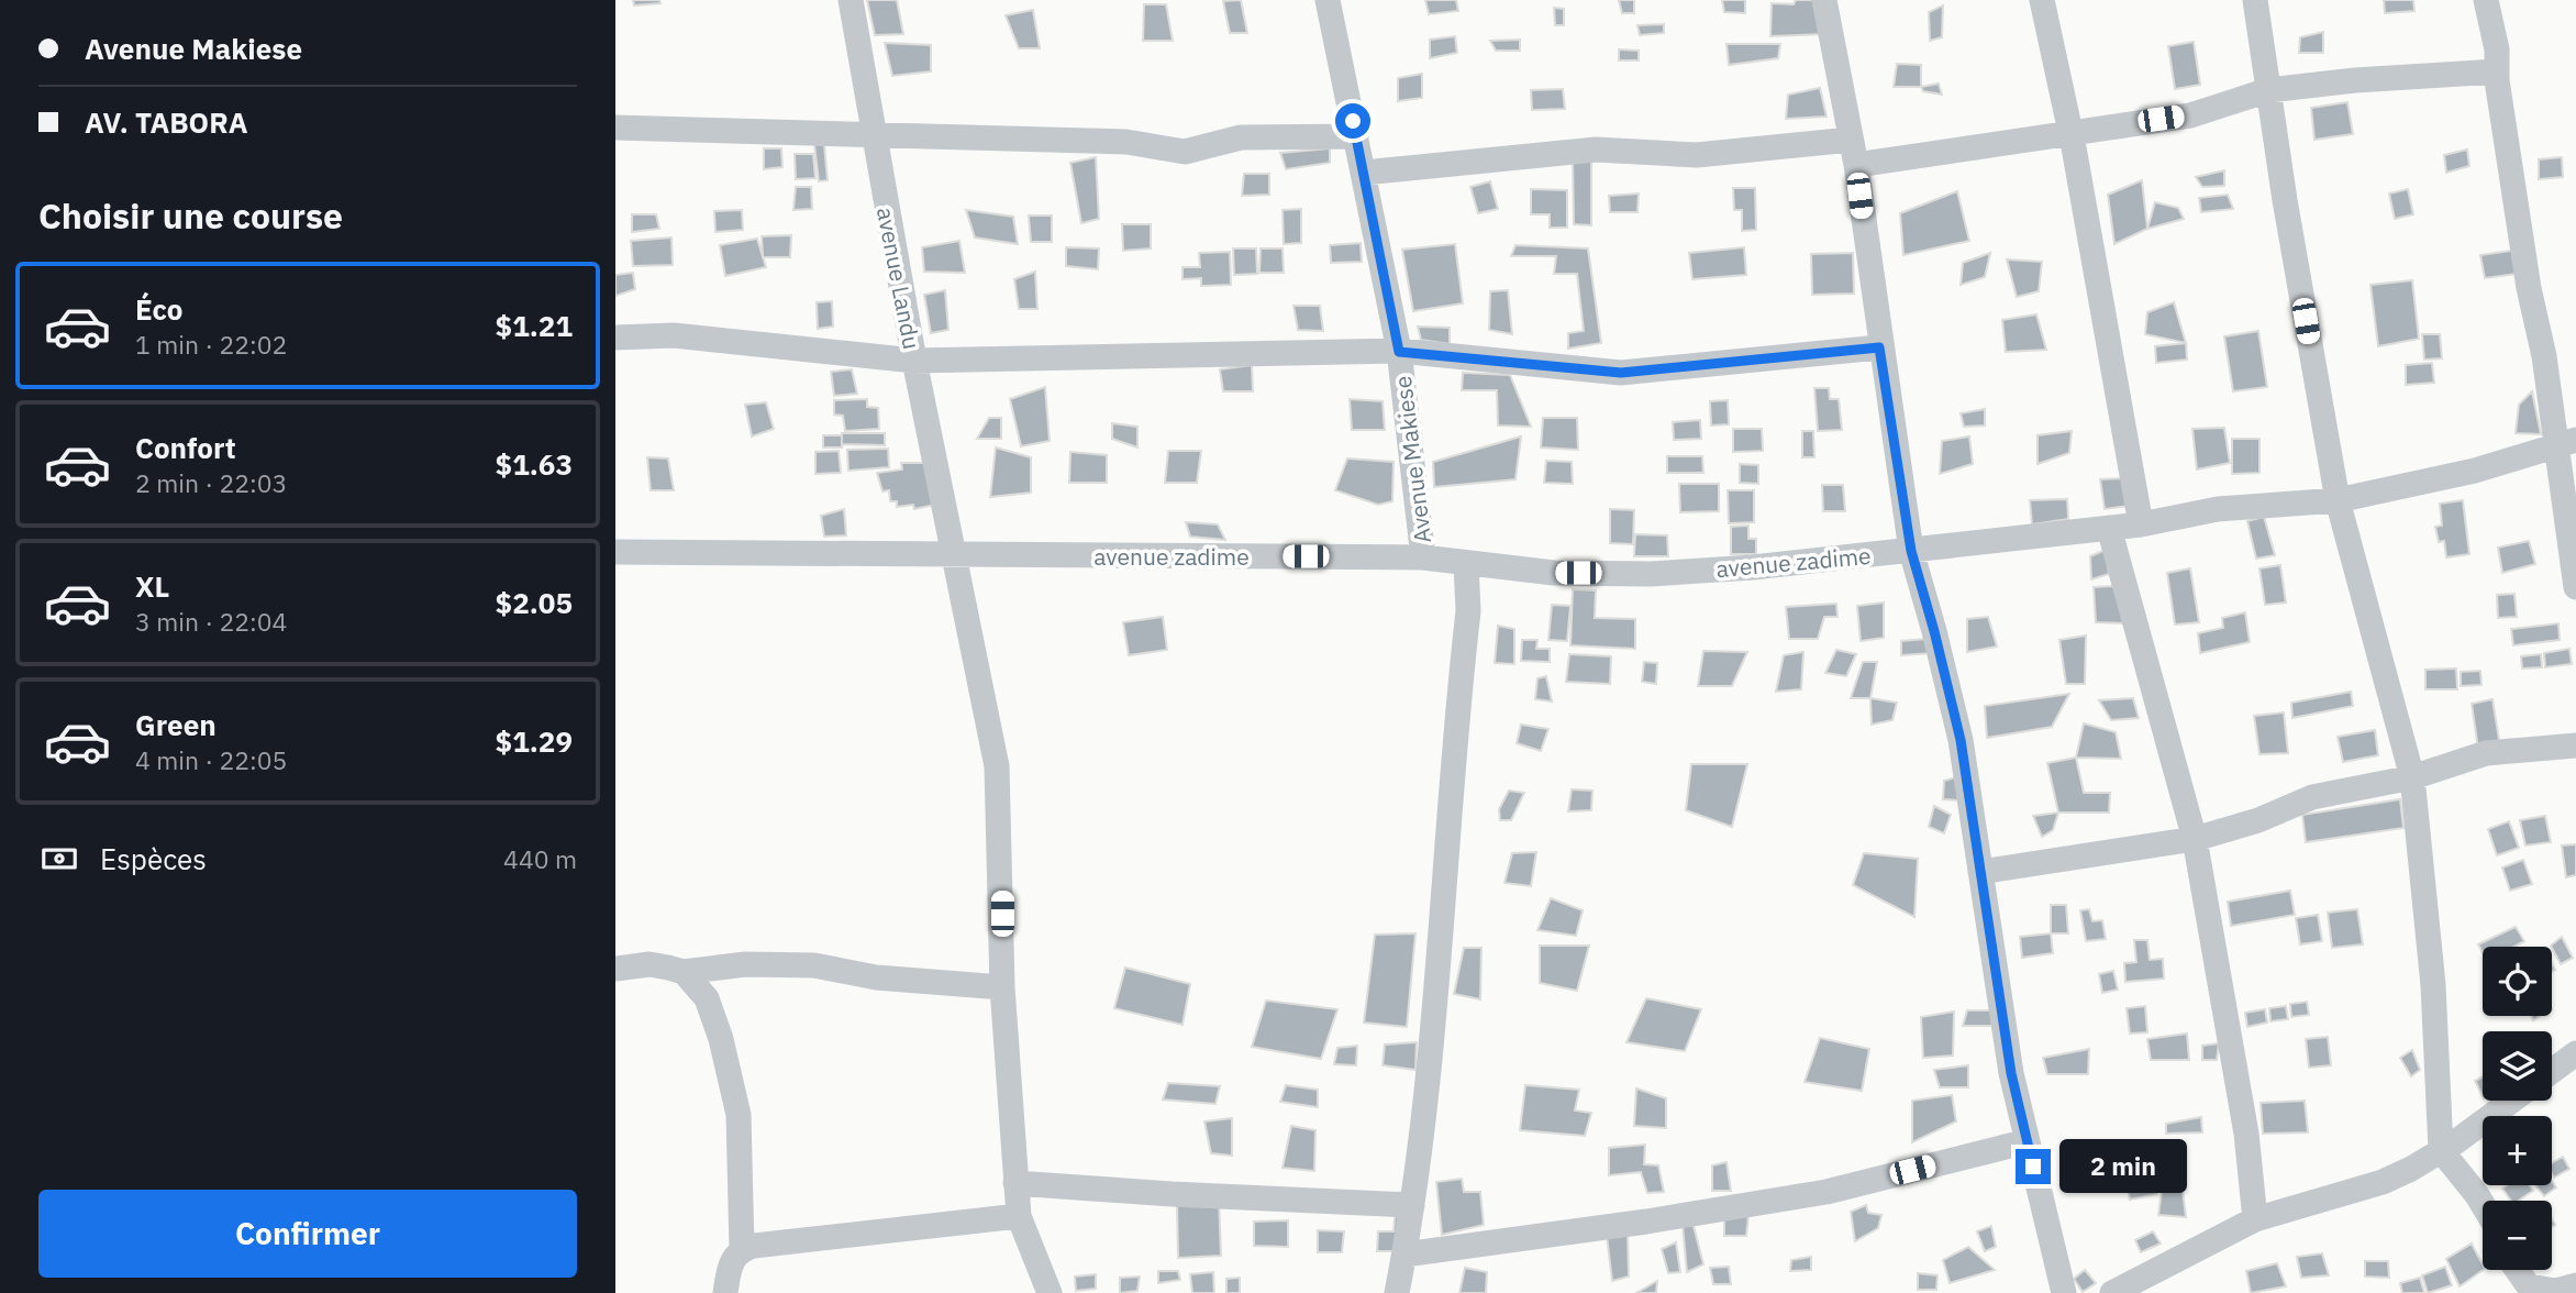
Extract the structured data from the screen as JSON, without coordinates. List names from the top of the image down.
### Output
{
  "streets": {
    "street": ["avenue Landu", "Avenue Makiese", "avenue zadime"]
  },
  "crossings": [
    ["avenue Landu", "avenue zadime"],
    ["Avenue Makiese", "avenue zadime"]
  ],
  "page": {
    "banner": ["Avenue Makiese", "AV. TABORA"],
    "heading": "Choisir une course",
    "list": [
      {
        "name": "Éco",
        "note": "1 min · 22:02",
        "value": "$1.21"
      },
      {
        "name": "Confort",
        "note": "2 min · 22:03",
        "value": "$1.63"
      },
      {
        "name": "XL",
        "note": "3 min · 22:04",
        "value": "$2.05"
      },
      {
        "name": "Green",
        "note": "4 min · 22:05",
        "value": "$1.29"
      }
    ],
    "pay": ["Espèces", "440 m"],
    "map_buttons": ["+", "−"],
    "bubble": "2 min",
    "buttons": "Confirmer"
  }
}
